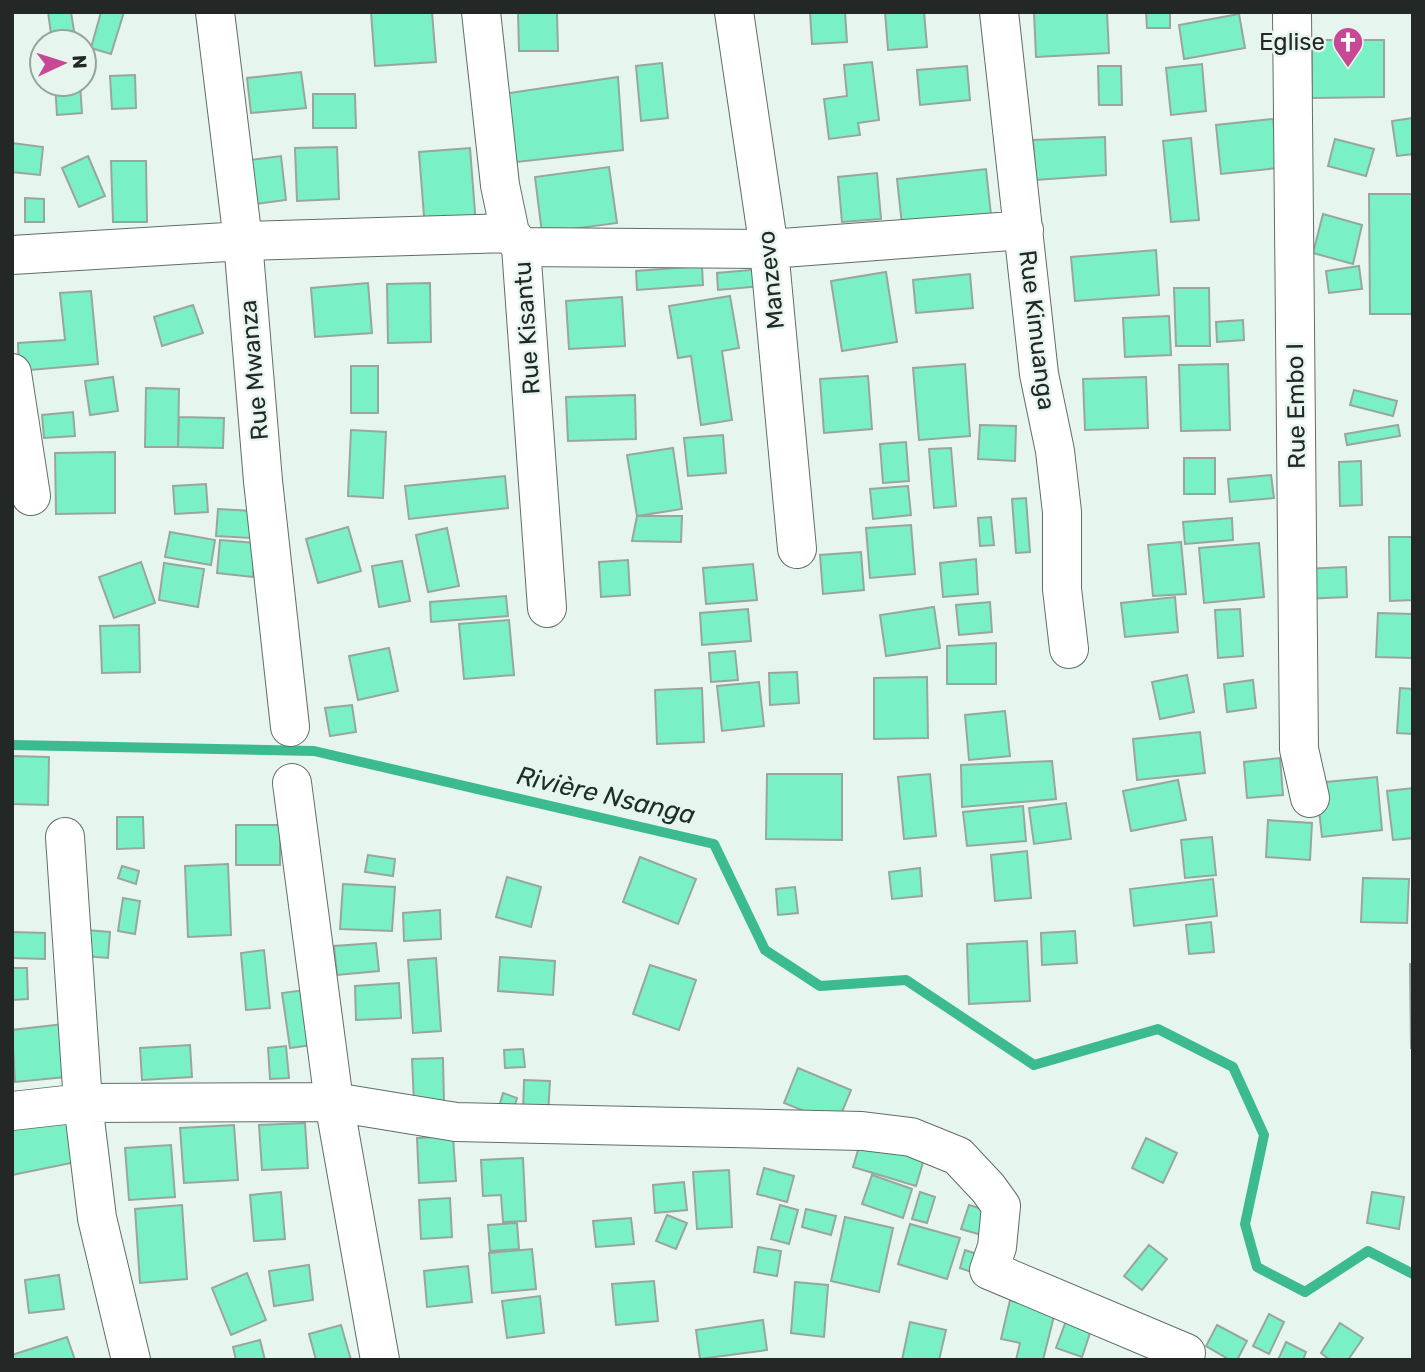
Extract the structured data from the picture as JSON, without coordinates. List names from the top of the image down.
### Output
{
  "streets": {
    "street": [
      "Manzevo",
      "Rue Kisantu",
      "Rue Kimuanga",
      "Rue Mwanza",
      "Rue Embo I"
    ]
  },
  "water": ["Rivière Nsanga"],
  "places": {
    "church": ["Eglise"]
  },
  "north": "right"
}
